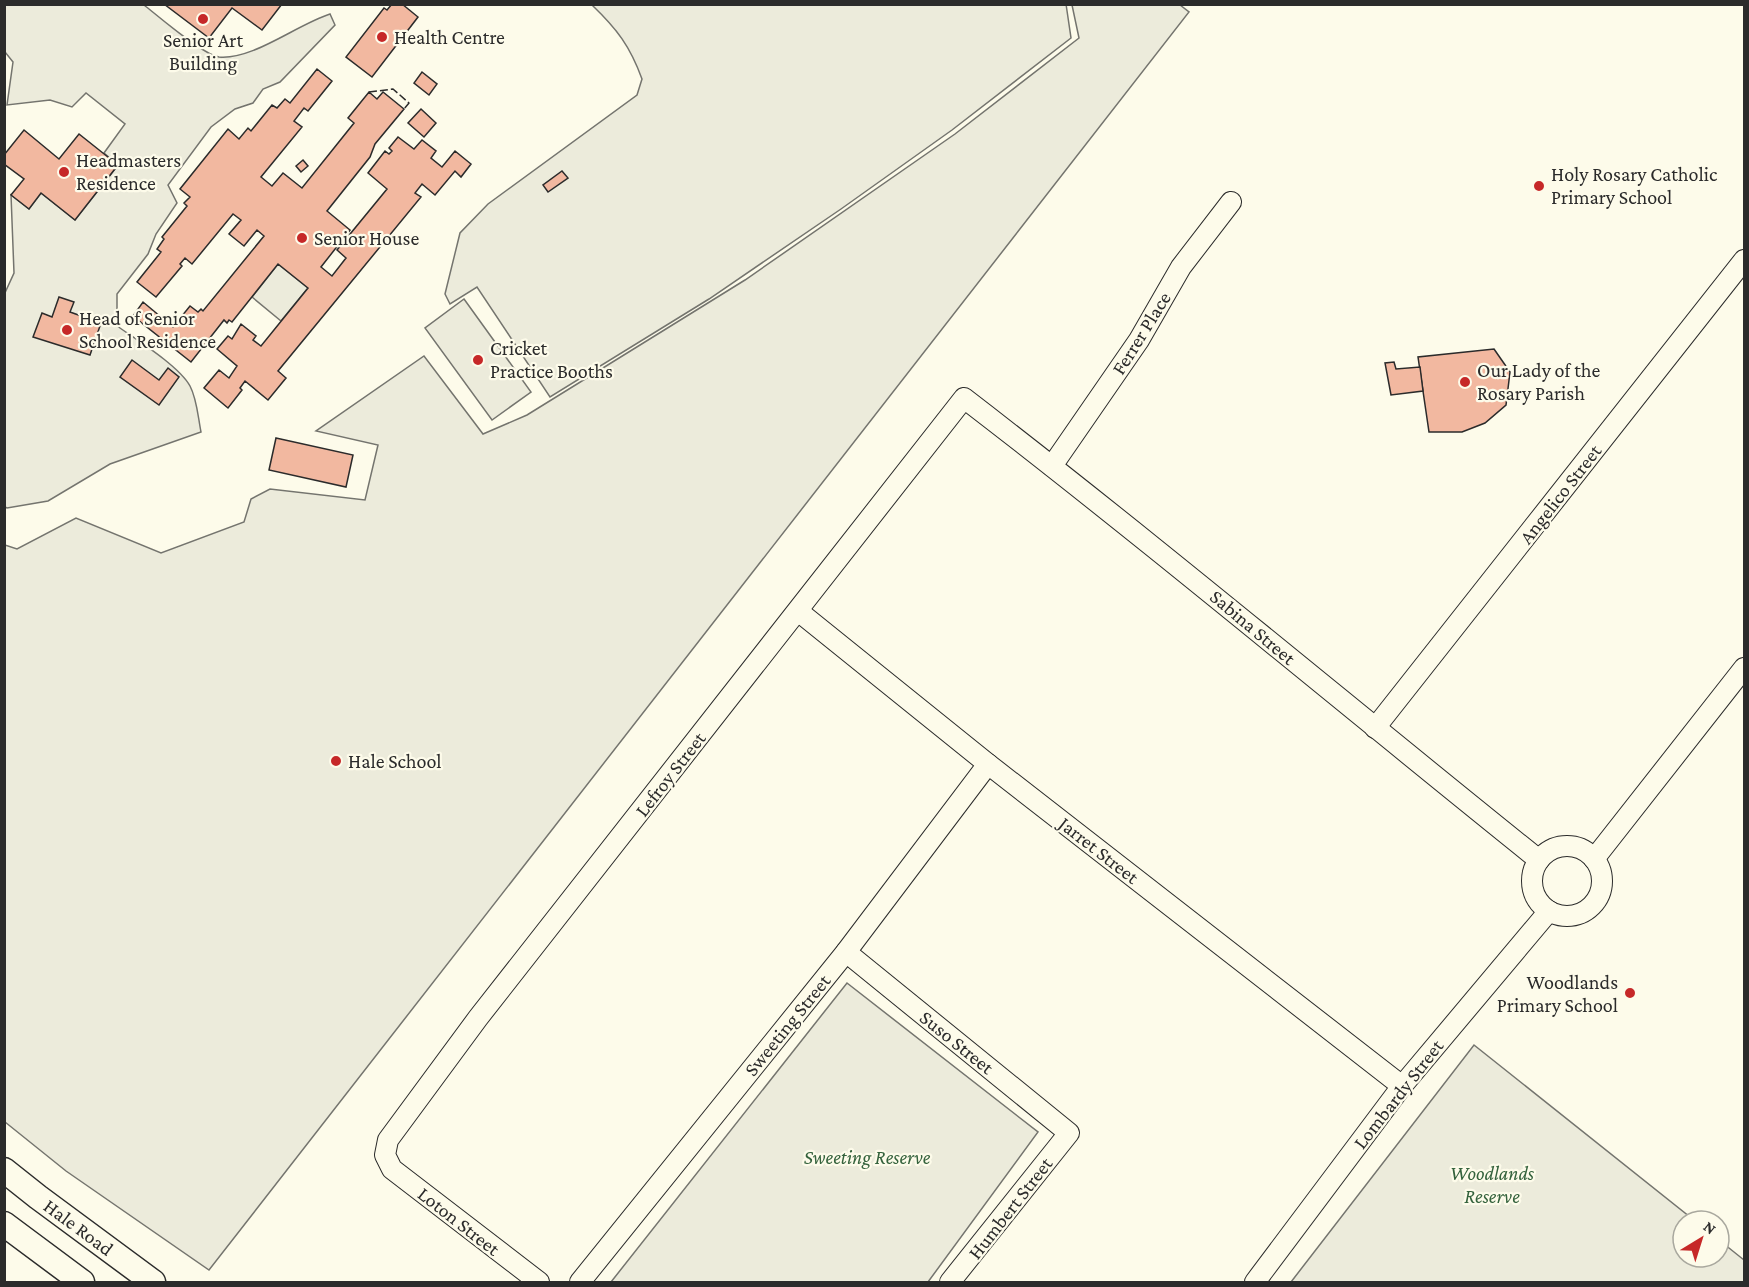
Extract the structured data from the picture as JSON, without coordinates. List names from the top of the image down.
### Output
{
  "streets": {
    "main road": ["Hale Road"],
    "street": [
      "Ferrer Place",
      "Angelico Street",
      "Sabina Street",
      "Lefroy Street",
      "Jarret Street",
      "Sweeting Street",
      "Suso Street",
      "Lombardy Street",
      "Humbert Street",
      "Loton Street"
    ]
  },
  "crossings": [
    ["Ferrer Place", "Sabina Street"],
    ["Angelico Street", "Sabina Street"],
    ["Sabina Street", "Lefroy Street"],
    ["Sabina Street", "Lombardy Street"],
    ["Lefroy Street", "Jarret Street"],
    ["Lefroy Street", "Loton Street"],
    ["Jarret Street", "Sweeting Street"],
    ["Jarret Street", "Lombardy Street"],
    ["Sweeting Street", "Suso Street"],
    ["Suso Street", "Humbert Street"]
  ],
  "parks": ["Sweeting Reserve", "Woodlands Reserve"],
  "places": [
    "Senior Art Building",
    "Health Centre",
    "Headmasters Residence",
    "Holy Rosary Catholic Primary School",
    "Senior House",
    "Head of Senior School Residence",
    "Cricket Practice Booths",
    "Our Lady of the Rosary Parish",
    "Hale School",
    "Woodlands Primary School"
  ],
  "north": "top right"
}
